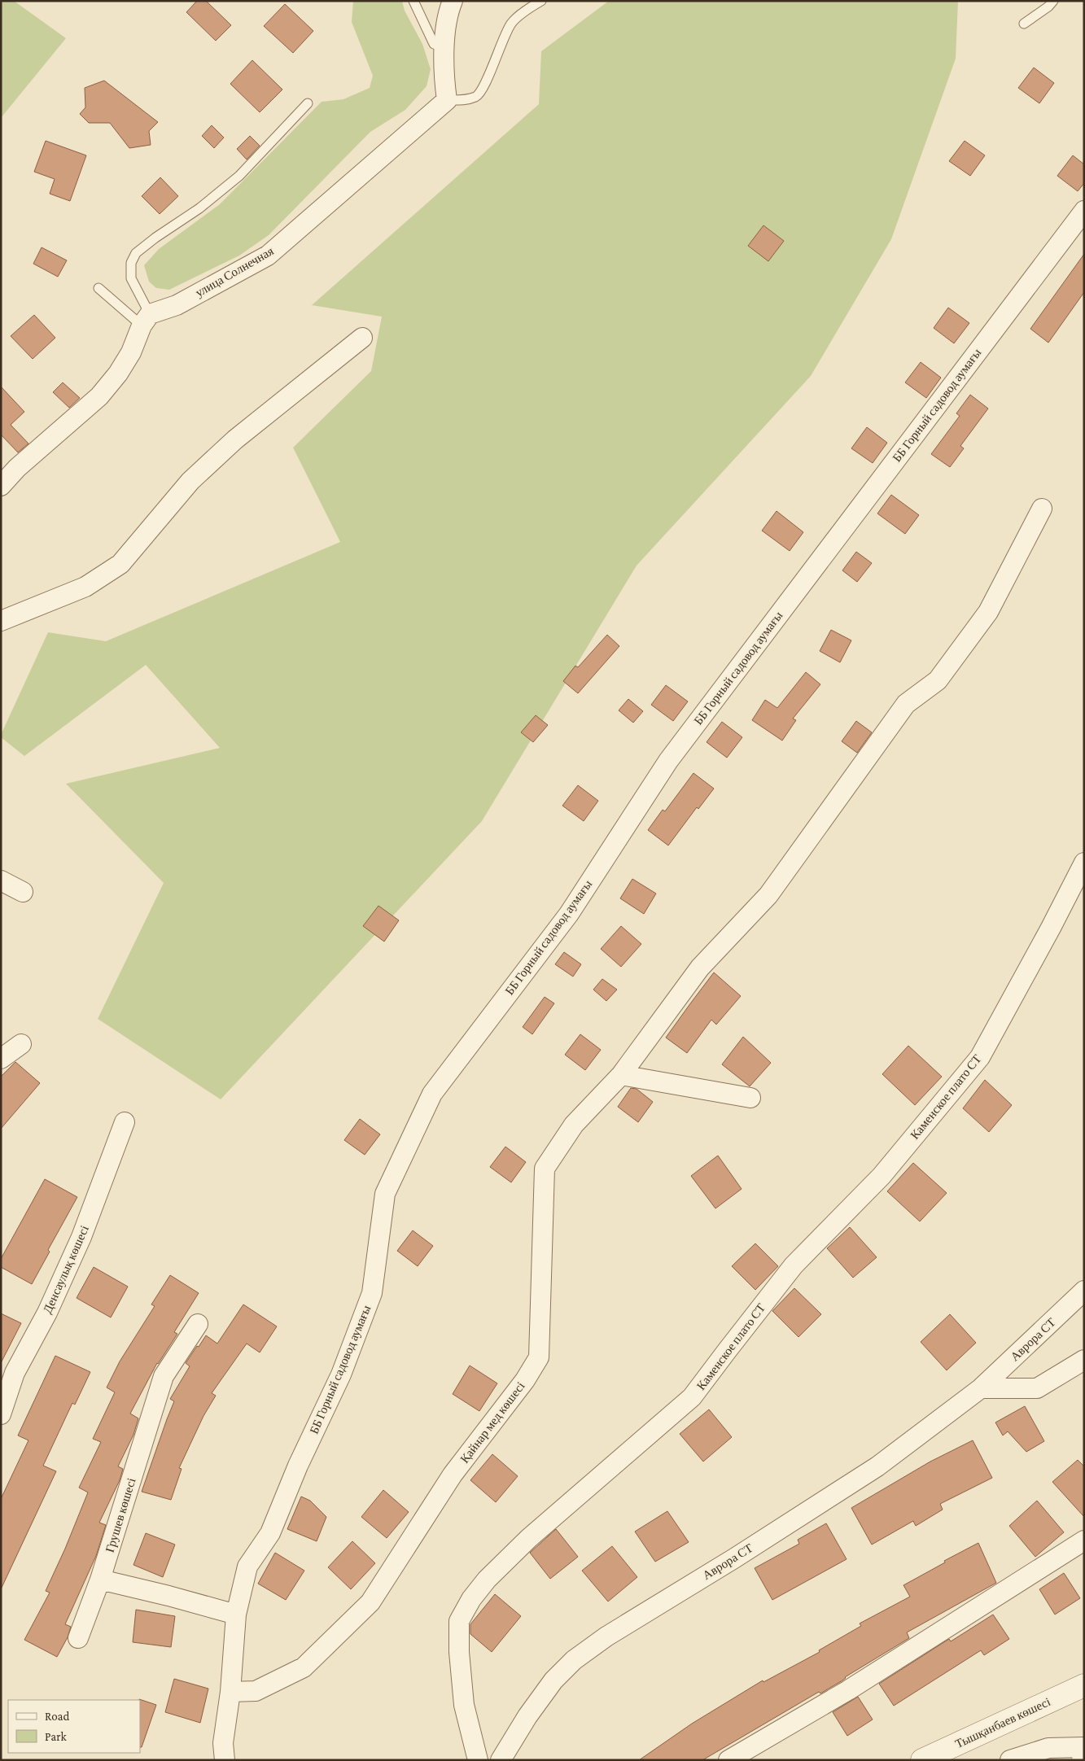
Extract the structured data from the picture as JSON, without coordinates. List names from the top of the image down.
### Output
{
  "streets": {
    "street": [
      "улица Солнечная",
      "ББ Горный садовод аумағы",
      "Каменское плато СТ",
      "Денсаулық көшесі",
      "Аврора СТ",
      "Қайнар мед көшесі",
      "Грушев көшесі",
      "Тышқанбаев көшесі"
    ]
  },
  "crossings": [
    ["ББ Горный садовод аумағы", "Қайнар мед көшесі"]
  ],
  "legend": ["Road", "Park"]
}
